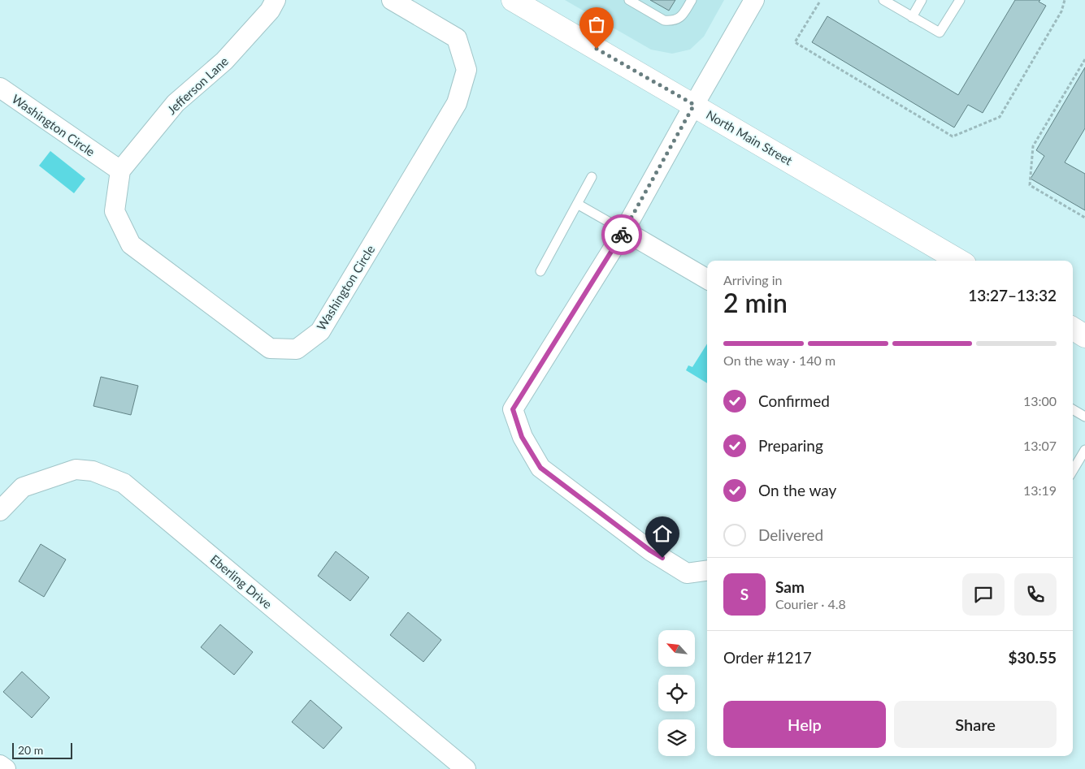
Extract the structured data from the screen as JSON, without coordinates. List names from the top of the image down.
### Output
{
  "streets": {
    "street": [
      "Jefferson Lane",
      "Washington Circle",
      "North Main Street",
      "Eberling Drive"
    ]
  },
  "crossings": [
    ["Jefferson Lane", "Washington Circle"]
  ],
  "scale_bar": "20 m",
  "north": "top left",
  "page": {
    "heading": ["2 min", "Arriving in", "13:27–13:32"],
    "panel": [
      "Sam",
      "Courier · 4.8",
      "Order #1217",
      "$30.55"
    ],
    "bar": "On the way · 140 m",
    "list": [
      ["Confirmed", "13:00"],
      ["Preparing", "13:07"],
      ["On the way", "13:19"],
      "Delivered"
    ],
    "round": "S",
    "buttons": ["Help", "Share"],
    "scale": "20 m"
  }
}
